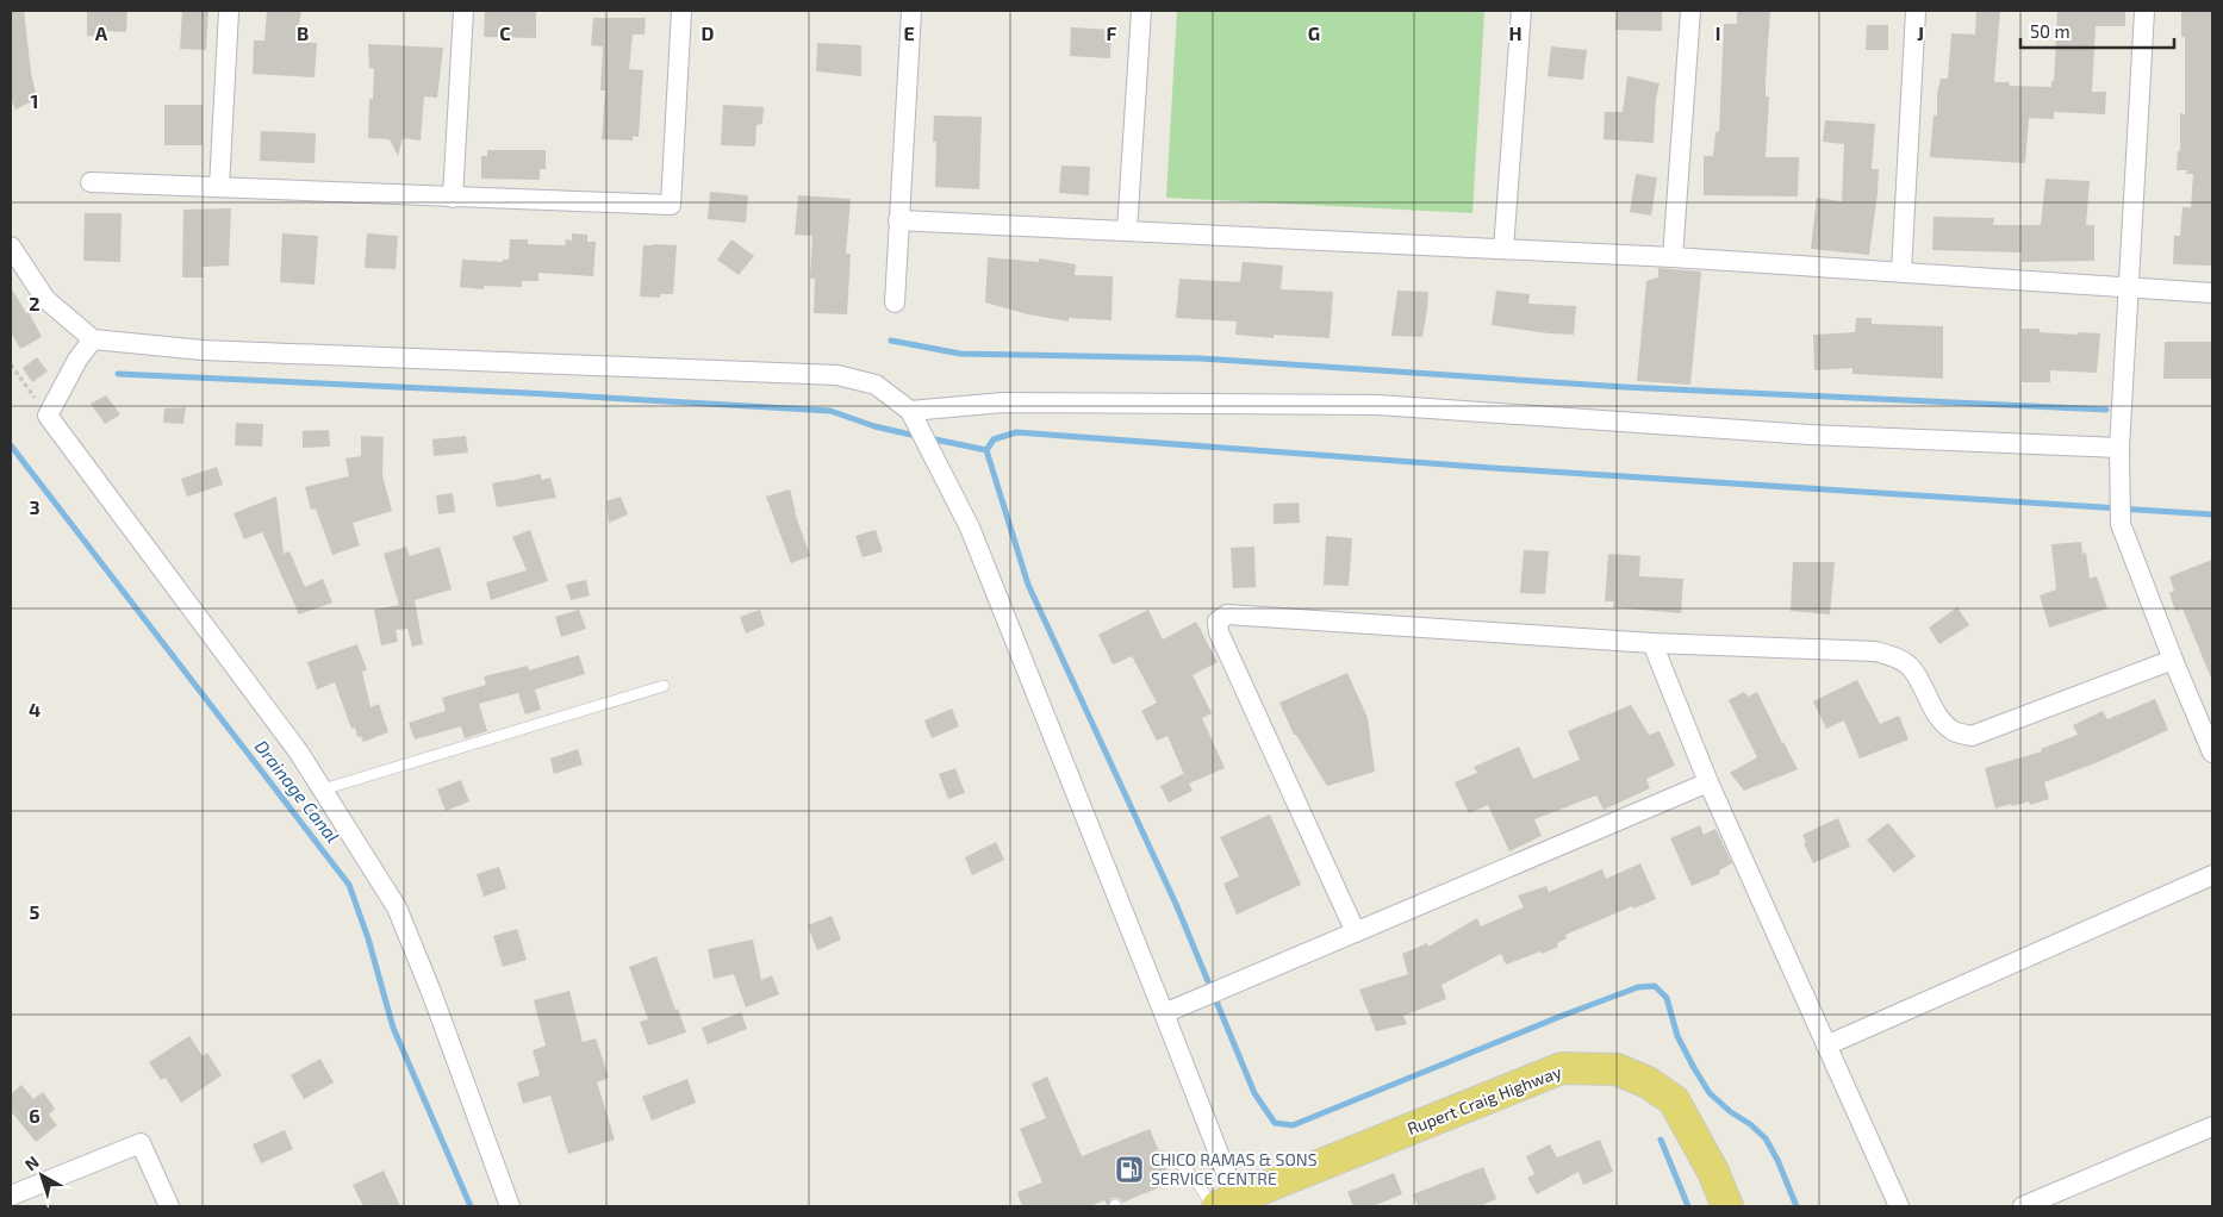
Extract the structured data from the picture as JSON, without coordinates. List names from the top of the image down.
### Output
{
  "streets": {
    "main road": ["Rupert Craig Highway"]
  },
  "water": ["Drainage Canal"],
  "places": {
    "fuel station": ["CHICO RAMAS & SONS SERVICE CENTRE"]
  },
  "scale_bar": "50 m",
  "north": "top left",
  "grid": {
    "columns": [
      "A",
      "B",
      "C",
      "D",
      "E",
      "F",
      "G",
      "H",
      "I",
      "J"
    ],
    "rows": [
      "1",
      "2",
      "3",
      "4",
      "5",
      "6"
    ]
  }
}
